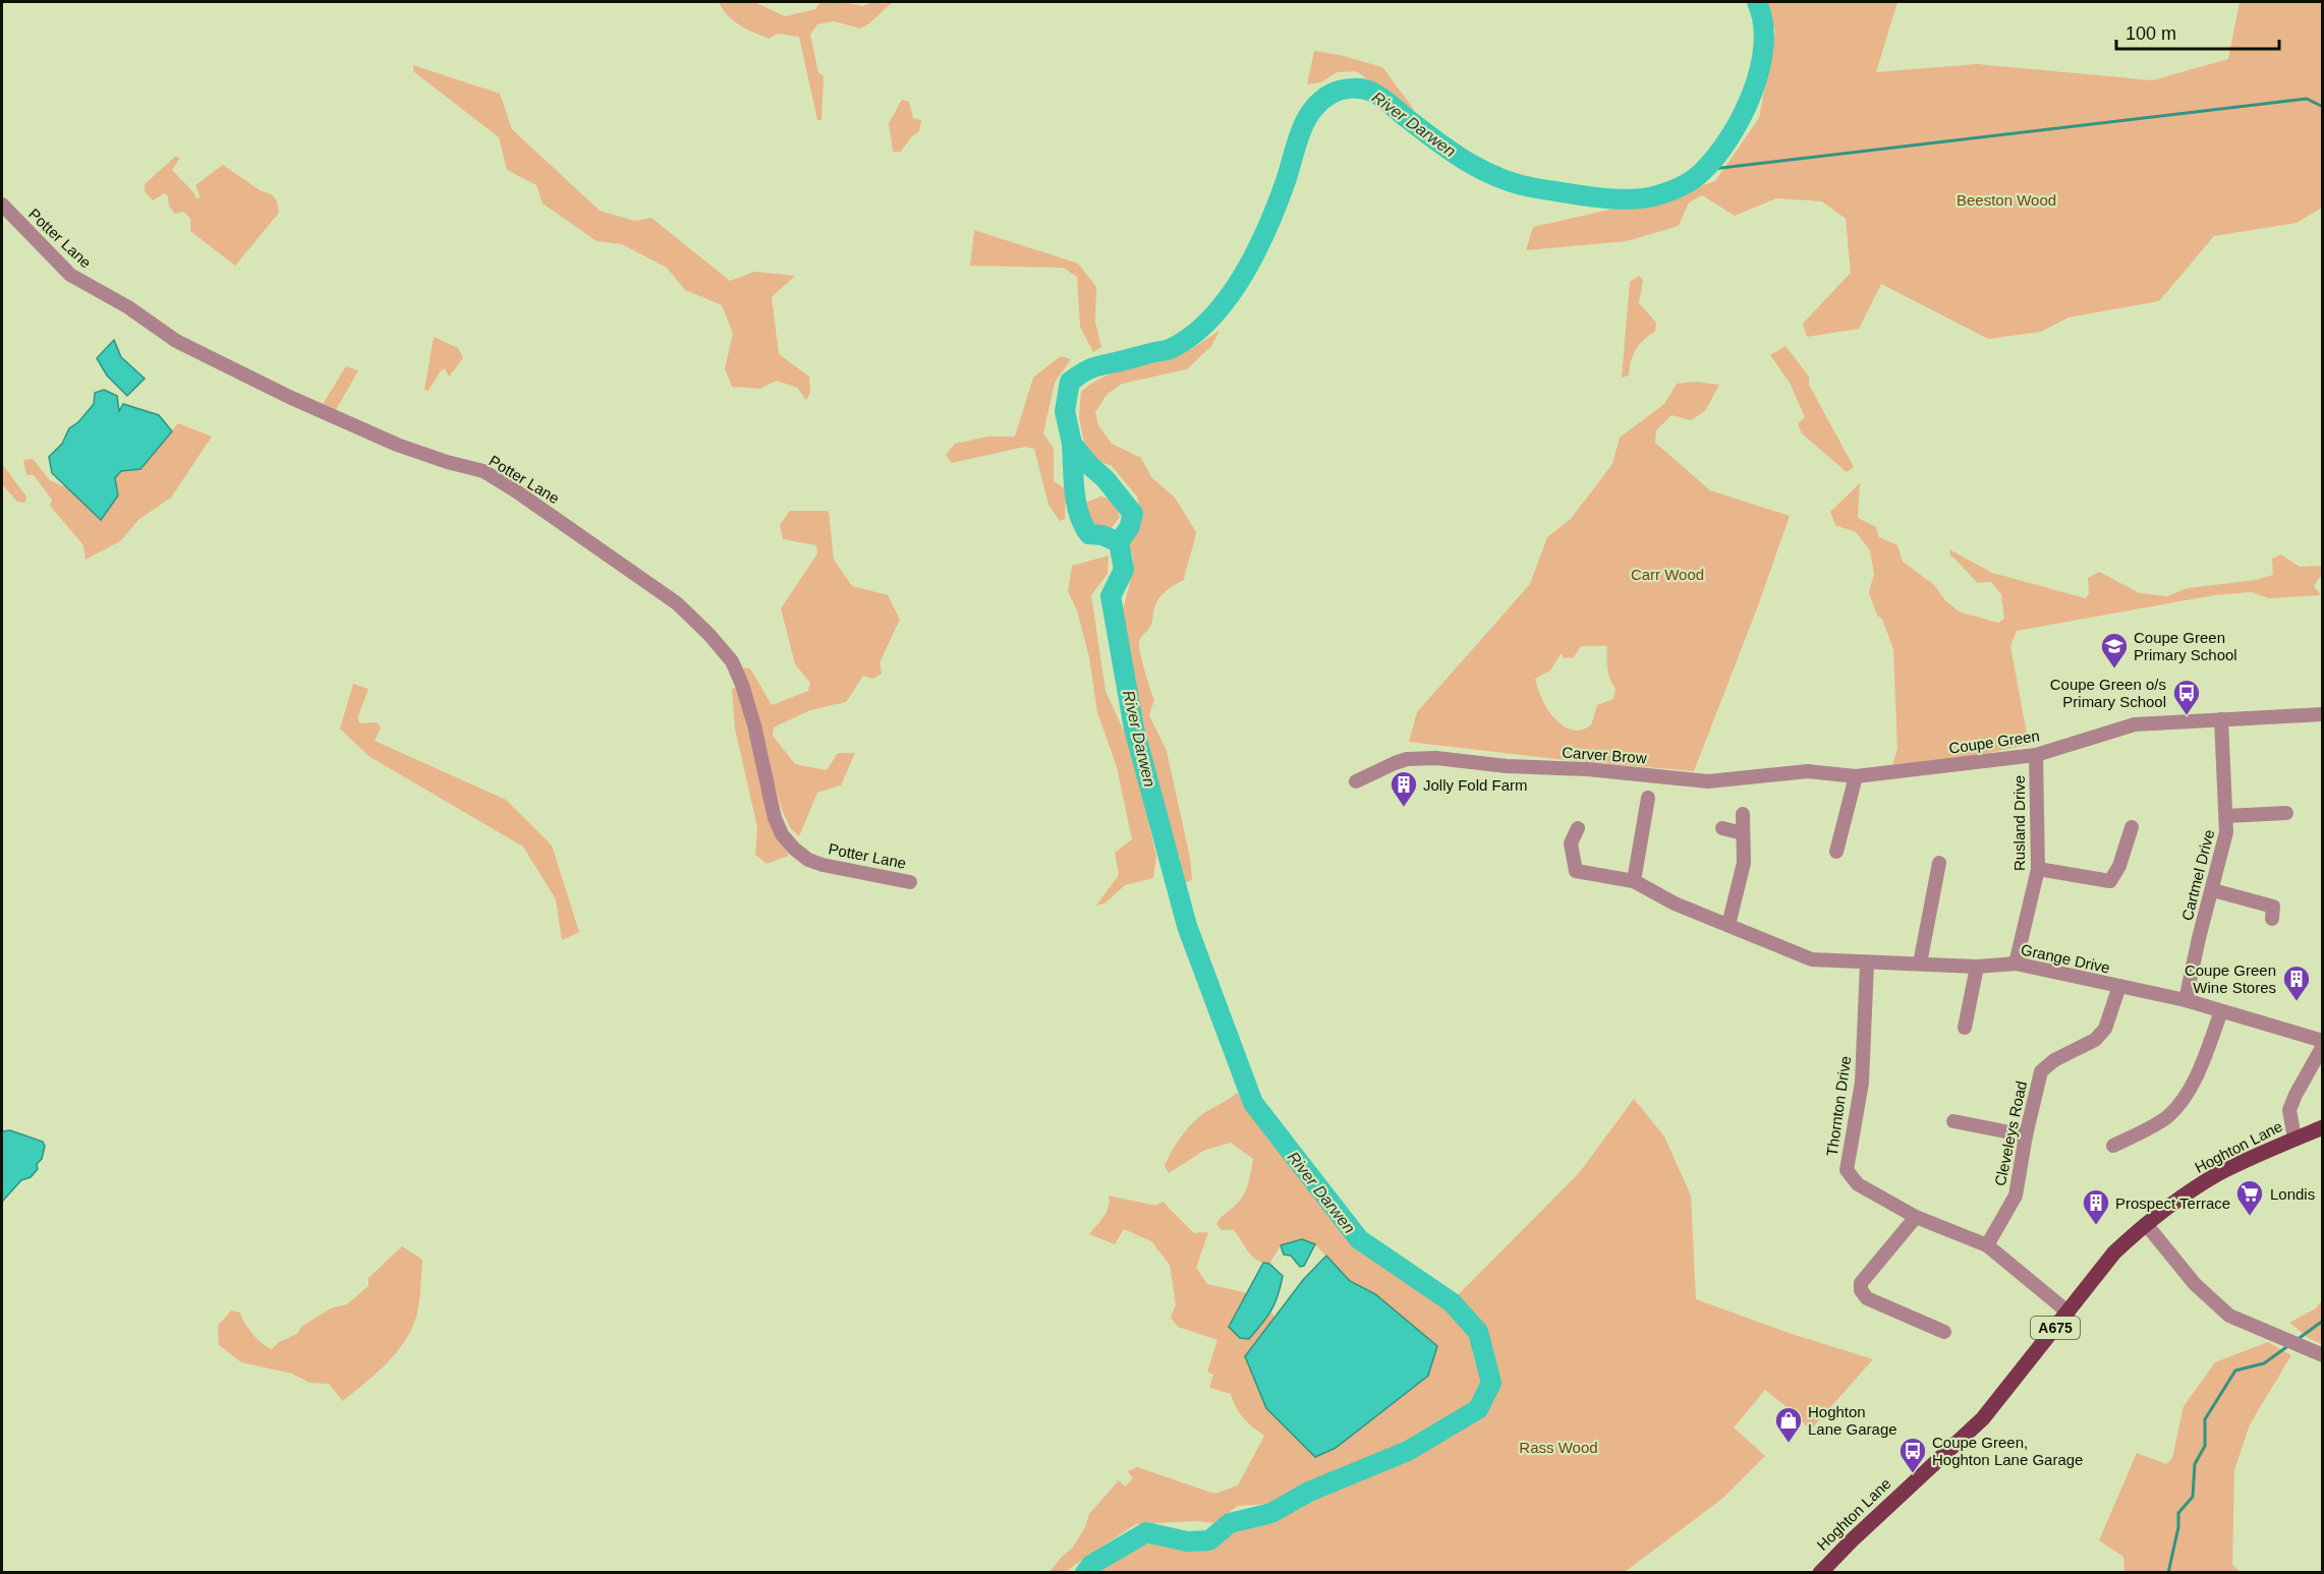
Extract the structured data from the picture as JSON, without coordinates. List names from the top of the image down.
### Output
{
  "streets": {
    "main road": ["Hoghton Lane", "A675"],
    "street": [
      "Potter Lane",
      "Coupe Green",
      "Carver Brow",
      "Rusland Drive",
      "Cartmel Drive",
      "Grange Drive",
      "Thornton Drive",
      "Cleveleys Road"
    ]
  },
  "crossings": [
    ["Coupe Green", "Carver Brow"],
    ["Coupe Green", "Rusland Drive"],
    ["Coupe Green", "Cartmel Drive"],
    ["Rusland Drive", "Grange Drive"],
    ["Cartmel Drive", "Grange Drive"],
    ["Grange Drive", "Thornton Drive"],
    ["Grange Drive", "Cleveleys Road"],
    ["Thornton Drive", "Cleveleys Road"],
    ["Thornton Drive", "Hoghton Lane"]
  ],
  "water": ["River Darwen"],
  "parks": ["Beeston Wood", "Carr Wood", "Rass Wood"],
  "places": {
    "school or university": ["Coupe Green Primary School"],
    "bus stop": ["Coupe Green o/s Primary School", "Coupe Green, Hoghton Lane Garage"],
    "building": ["Jolly Fold Farm", "Coupe Green Wine Stores", "Prospect Terrace"],
    "supermarket": ["Londis"],
    "shop": ["Hoghton Lane Garage"]
  },
  "scale_bar": "100 m"
}
